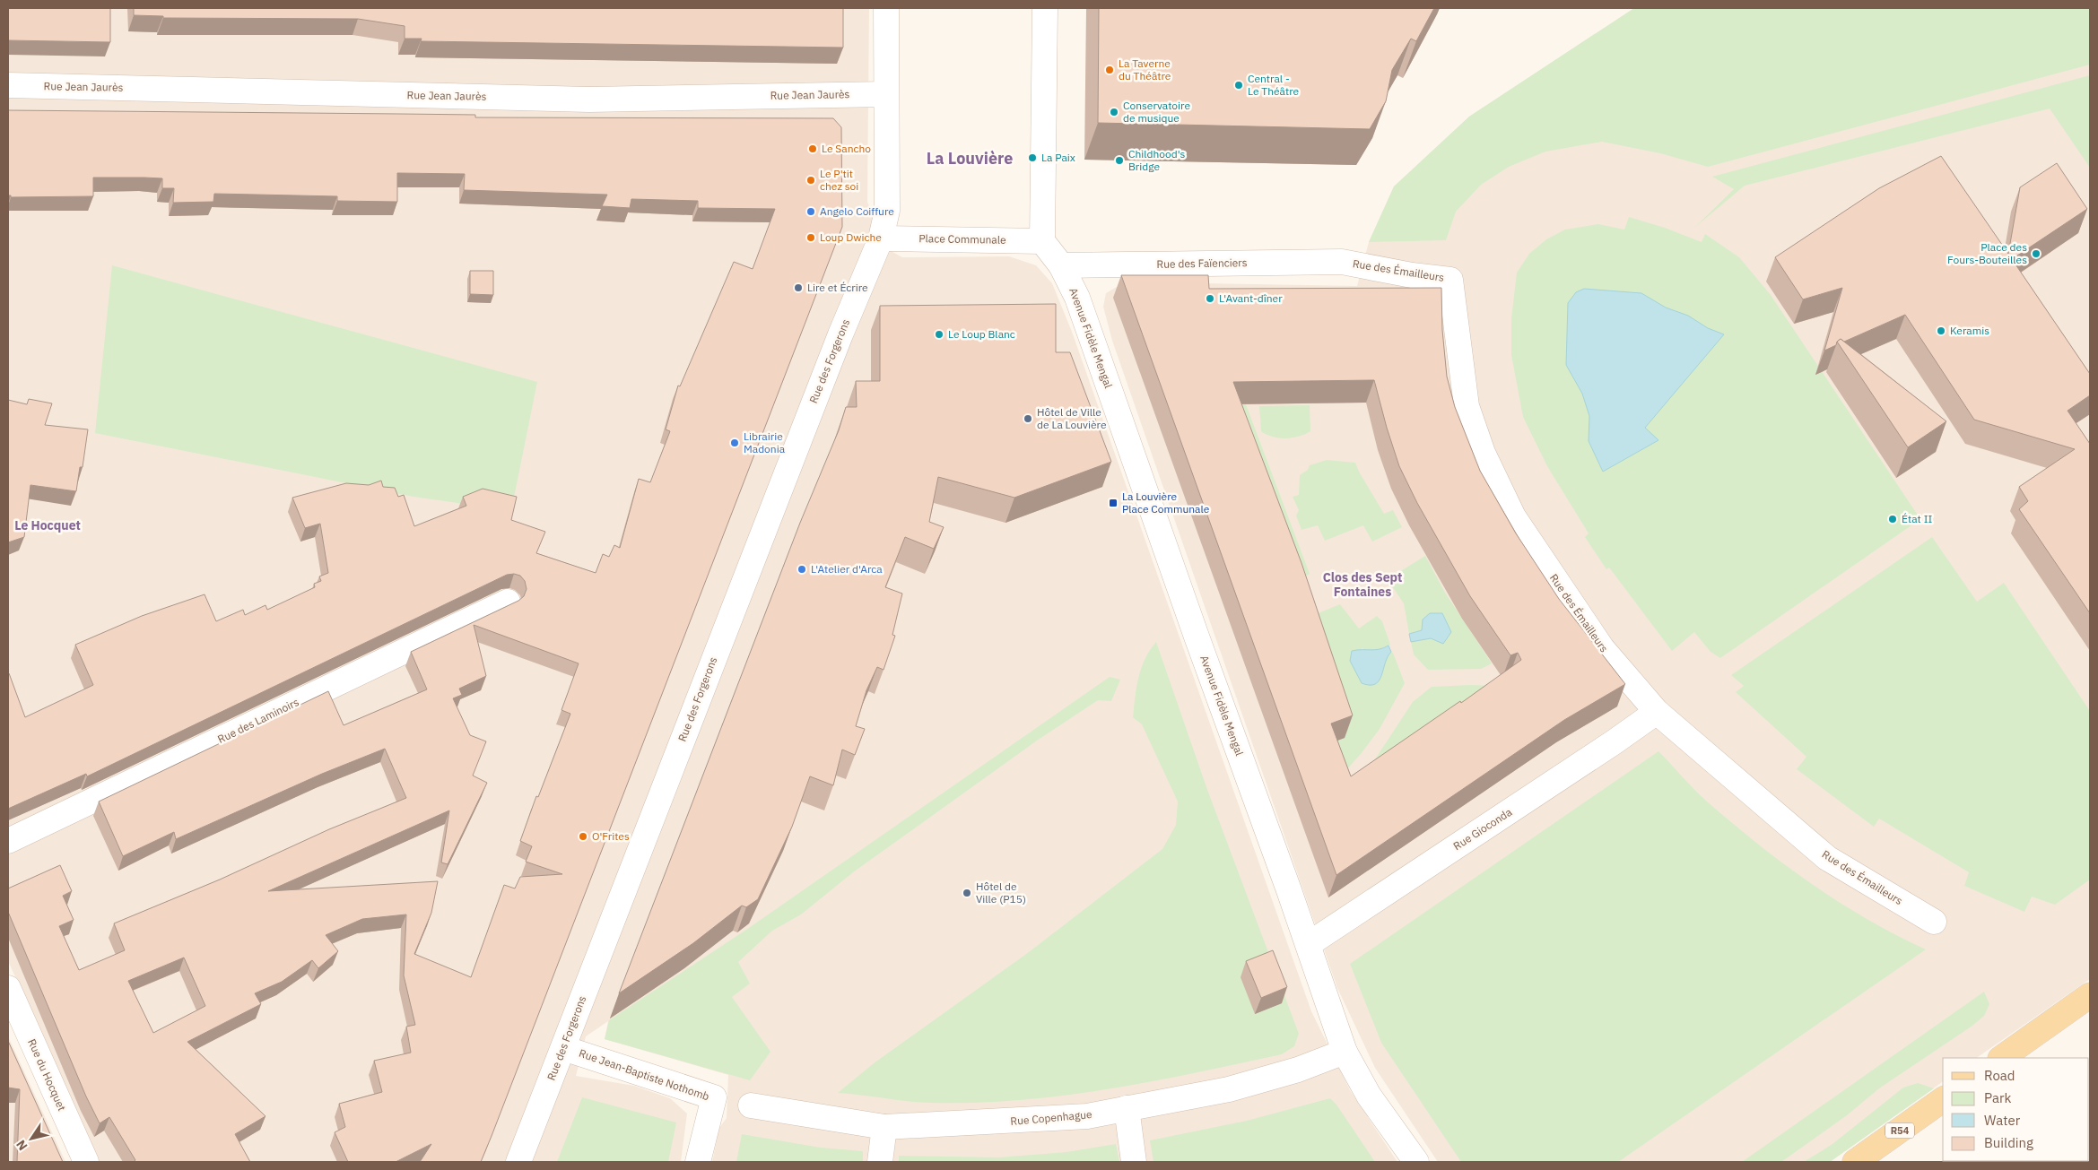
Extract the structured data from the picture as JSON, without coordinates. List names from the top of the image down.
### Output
{
  "streets": {
    "main road": ["R54"],
    "street": [
      "Rue Jean Jaurès",
      "Place Communale",
      "Rue des Faïenciers",
      "Rue des Émailleurs",
      "Avenue Fidèle Mengal",
      "Rue des Forgerons",
      "Rue des Laminoirs",
      "Rue Gioconda",
      "Rue du Hocquet",
      "Rue Jean-Baptiste Nothomb",
      "Rue Copenhague"
    ]
  },
  "crossings": [
    ["Place Communale", "Avenue Fidèle Mengal"],
    ["Place Communale", "Rue des Forgerons"],
    ["Rue des Faïenciers", "Rue des Émailleurs"],
    ["Rue des Faïenciers", "Avenue Fidèle Mengal"],
    ["Rue des Émailleurs", "Rue Gioconda"],
    ["Avenue Fidèle Mengal", "Rue Gioconda"],
    ["Avenue Fidèle Mengal", "Rue Copenhague"],
    ["Rue des Forgerons", "Rue Jean-Baptiste Nothomb"]
  ],
  "districts": ["La Louvière", "Le Hocquet", "Clos des Sept Fontaines"],
  "places": {
    "other": [
      "La Taverne du Théâtre",
      "Central - Le Théâtre",
      "Conservatoire de musique",
      "Le Sancho",
      "La Paix",
      "Childhood's Bridge",
      "Le P'tit chez soi",
      "Angelo Coiffure",
      "Loup Dwiche",
      "Place des Fours-Bouteilles",
      "Lire et Écrire",
      "L'Avant-dîner",
      "Keramis",
      "Le Loup Blanc",
      "Hôtel de Ville de La Louvière",
      "Librairie Madonia",
      "État II",
      "L'Atelier d'Arca",
      "O'Frites",
      "Hôtel de Ville (P15)"
    ],
    "transit": ["La Louvière Place Communale"]
  },
  "legend": [
    "Road",
    "Park",
    "Water",
    "Building"
  ],
  "north": "bottom left"
}
